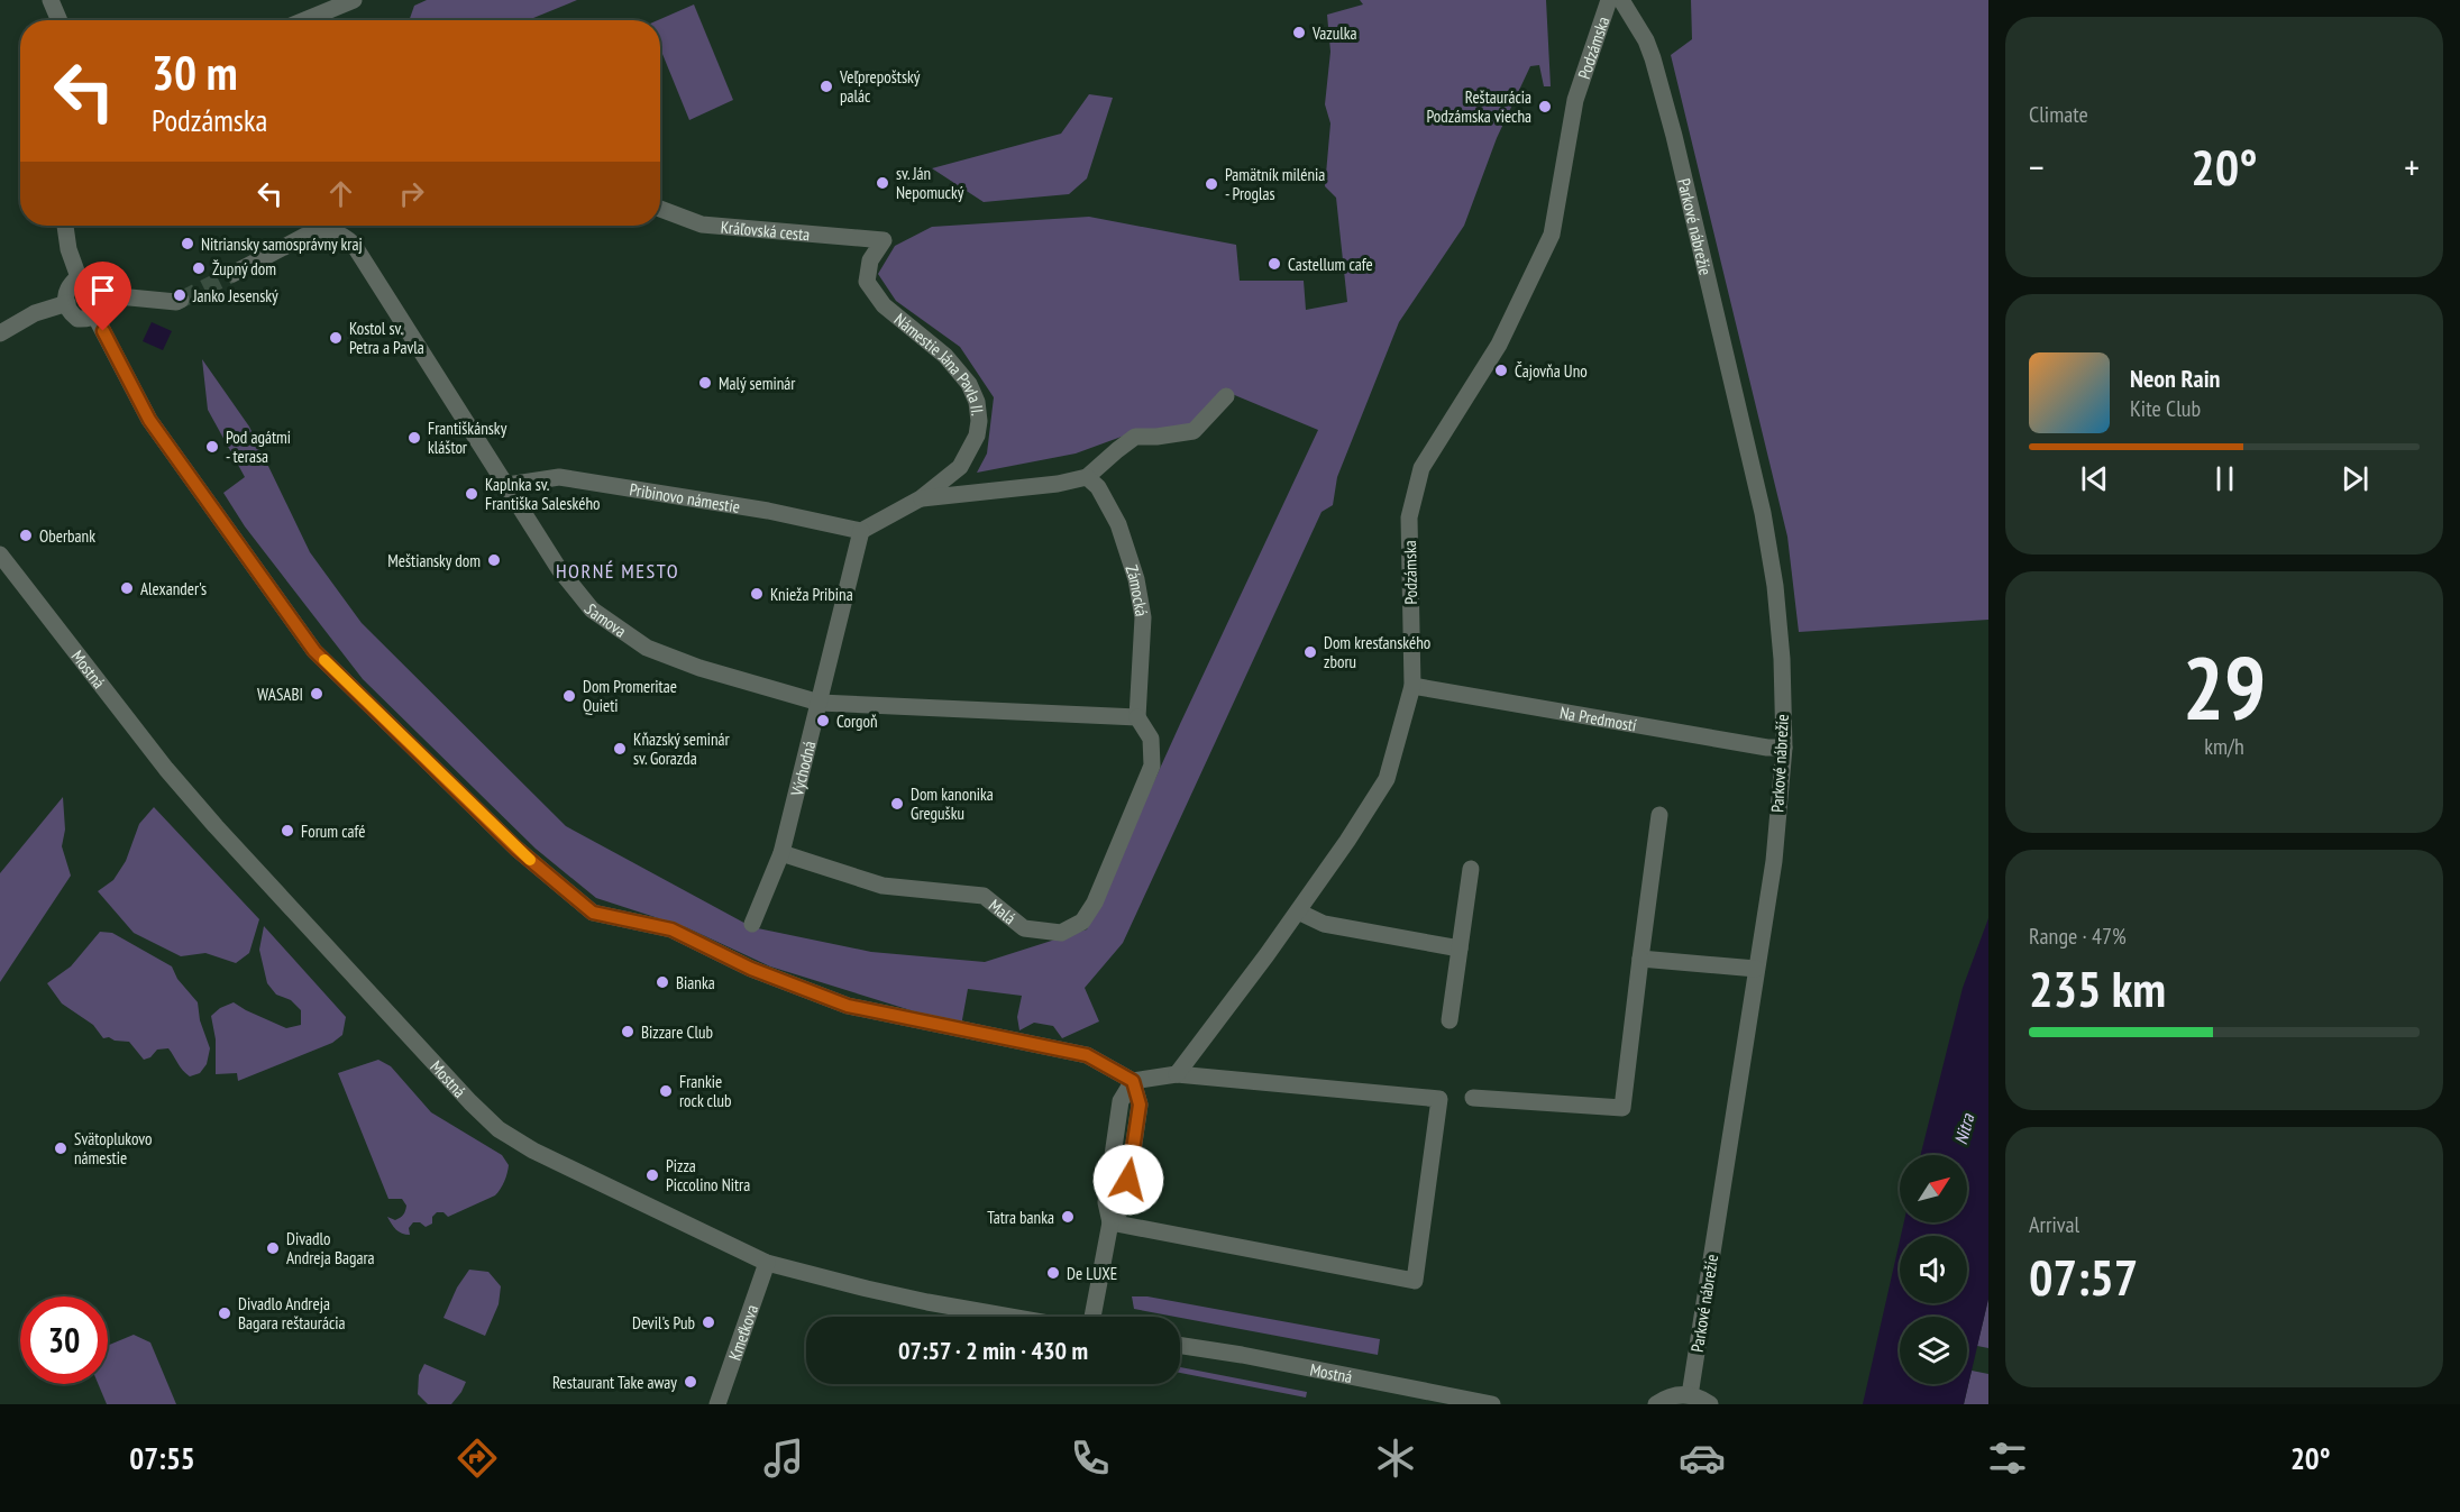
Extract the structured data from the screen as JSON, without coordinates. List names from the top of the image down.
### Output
{
  "streets": {
    "street": [
      "Podzámska",
      "Parkové nábrežie",
      "Kráľovská cesta",
      "Námestie Jána Pavla II.",
      "Pribinovo námestie",
      "Zámocká",
      "Samova",
      "Mostná",
      "Na Predmostí",
      "Východná",
      "Malá",
      "Kmeťkova"
    ]
  },
  "crossings": [
    ["Podzámska", "Parkové nábrežie"],
    ["Podzámska", "Na Predmostí"],
    ["Parkové nábrežie", "Na Predmostí"],
    ["Kráľovská cesta", "Námestie Jána Pavla II."],
    ["Námestie Jána Pavla II.", "Pribinovo námestie"],
    ["Námestie Jána Pavla II.", "Východná"],
    ["Pribinovo námestie", "Samova"],
    ["Pribinovo námestie", "Východná"],
    ["Zámocká", "Samova"],
    ["Zámocká", "Malá"],
    ["Samova", "Východná"],
    ["Samova", "Malá"],
    ["Mostná", "Kmeťkova"],
    ["Východná", "Malá"]
  ],
  "districts": ["HORNÉ MESTO"],
  "water": ["Nitra"],
  "places": [
    "Vazulka",
    "Veľprepoštský palác",
    "Reštaurácia Podzámska viecha",
    "sv. Ján Nepomucký",
    "Pamätník milénia - Proglas",
    "Nitriansky samosprávny kraj",
    "Castellum cafe",
    "Župný dom",
    "Janko Jesenský",
    "Kostol sv. Petra a Pavla",
    "Čajovňa Uno",
    "Malý seminár",
    "Františkánsky kláštor",
    "Pod agátmi - terasa",
    "Kaplnka sv. Františka Saleského",
    "Oberbank",
    "Meštiansky dom",
    "Alexander's",
    "Knieža Pribina",
    "Dom kresťanského zboru",
    "WASABI",
    "Dom Promeritae Quieti",
    "Corgoň",
    "Kňazský seminár sv. Gorazda",
    "Dom kanonika Gregušku",
    "Forum café",
    "Bianka",
    "Bizzare Club",
    "Frankie rock club",
    "Svätoplukovo námestie",
    "Pizza Piccolino Nitra",
    "Tatra banka",
    "Divadlo Andreja Bagara",
    "De LUXE",
    "Divadlo Andreja Bagara reštaurácia",
    "Devil's Pub",
    "Restaurant Take away"
  ],
  "north": "top right",
  "page": {
    "tile": [
      "Climate",
      ["29", "km/h"],
      ["Range · 47%", "235 km"],
      ["Arrival", "07:57"]
    ],
    "turn": ["30 m", "Podzámska"],
    "heat": ["−", "20°", "+"],
    "song": ["Neon Rain", "Kite Club"],
    "limit": "30",
    "trip": "07:57 · 2 min · 430 m",
    "tabs": ["07:55", "20°"]
  }
}
